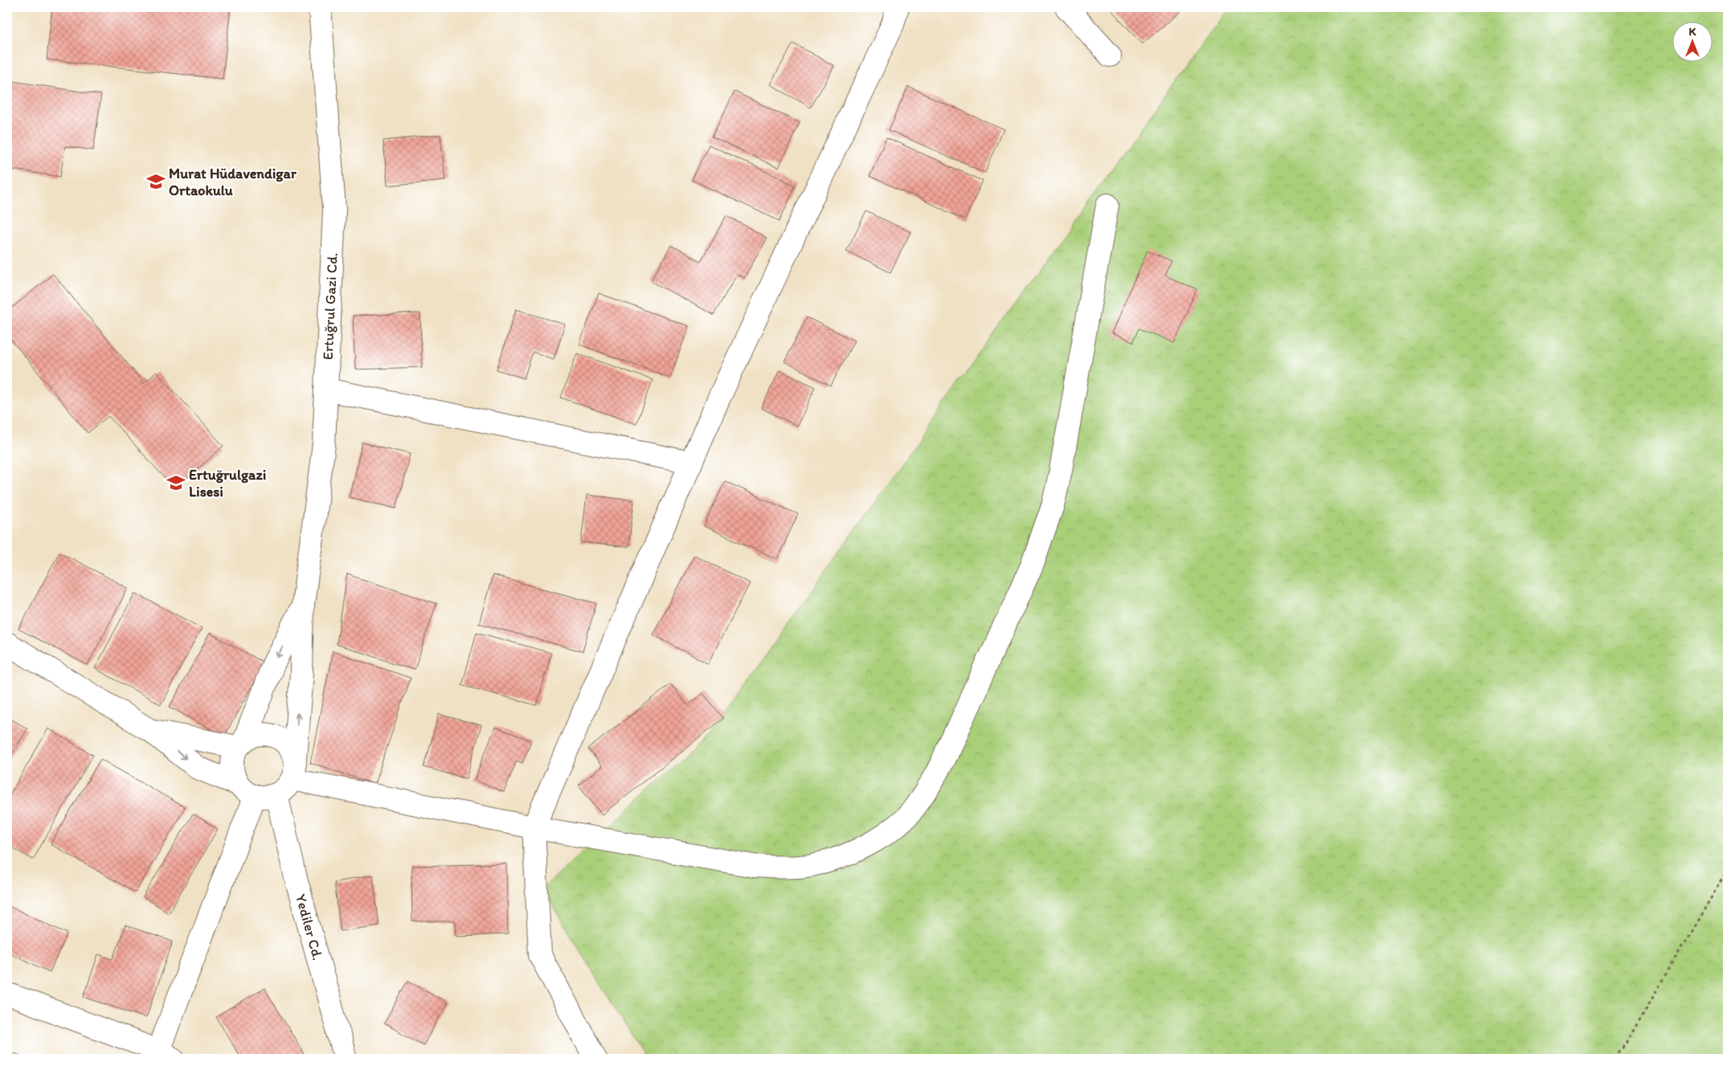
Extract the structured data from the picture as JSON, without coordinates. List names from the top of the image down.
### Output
{
  "streets": {
    "street": ["Ertuğrul Gazi Cd.", "Yediler Cd."]
  },
  "places": {
    "school or university": ["Murat Hüdavendigar Ortaokulu", "Ertuğrulgazi Lisesi"]
  },
  "north": "top"
}
